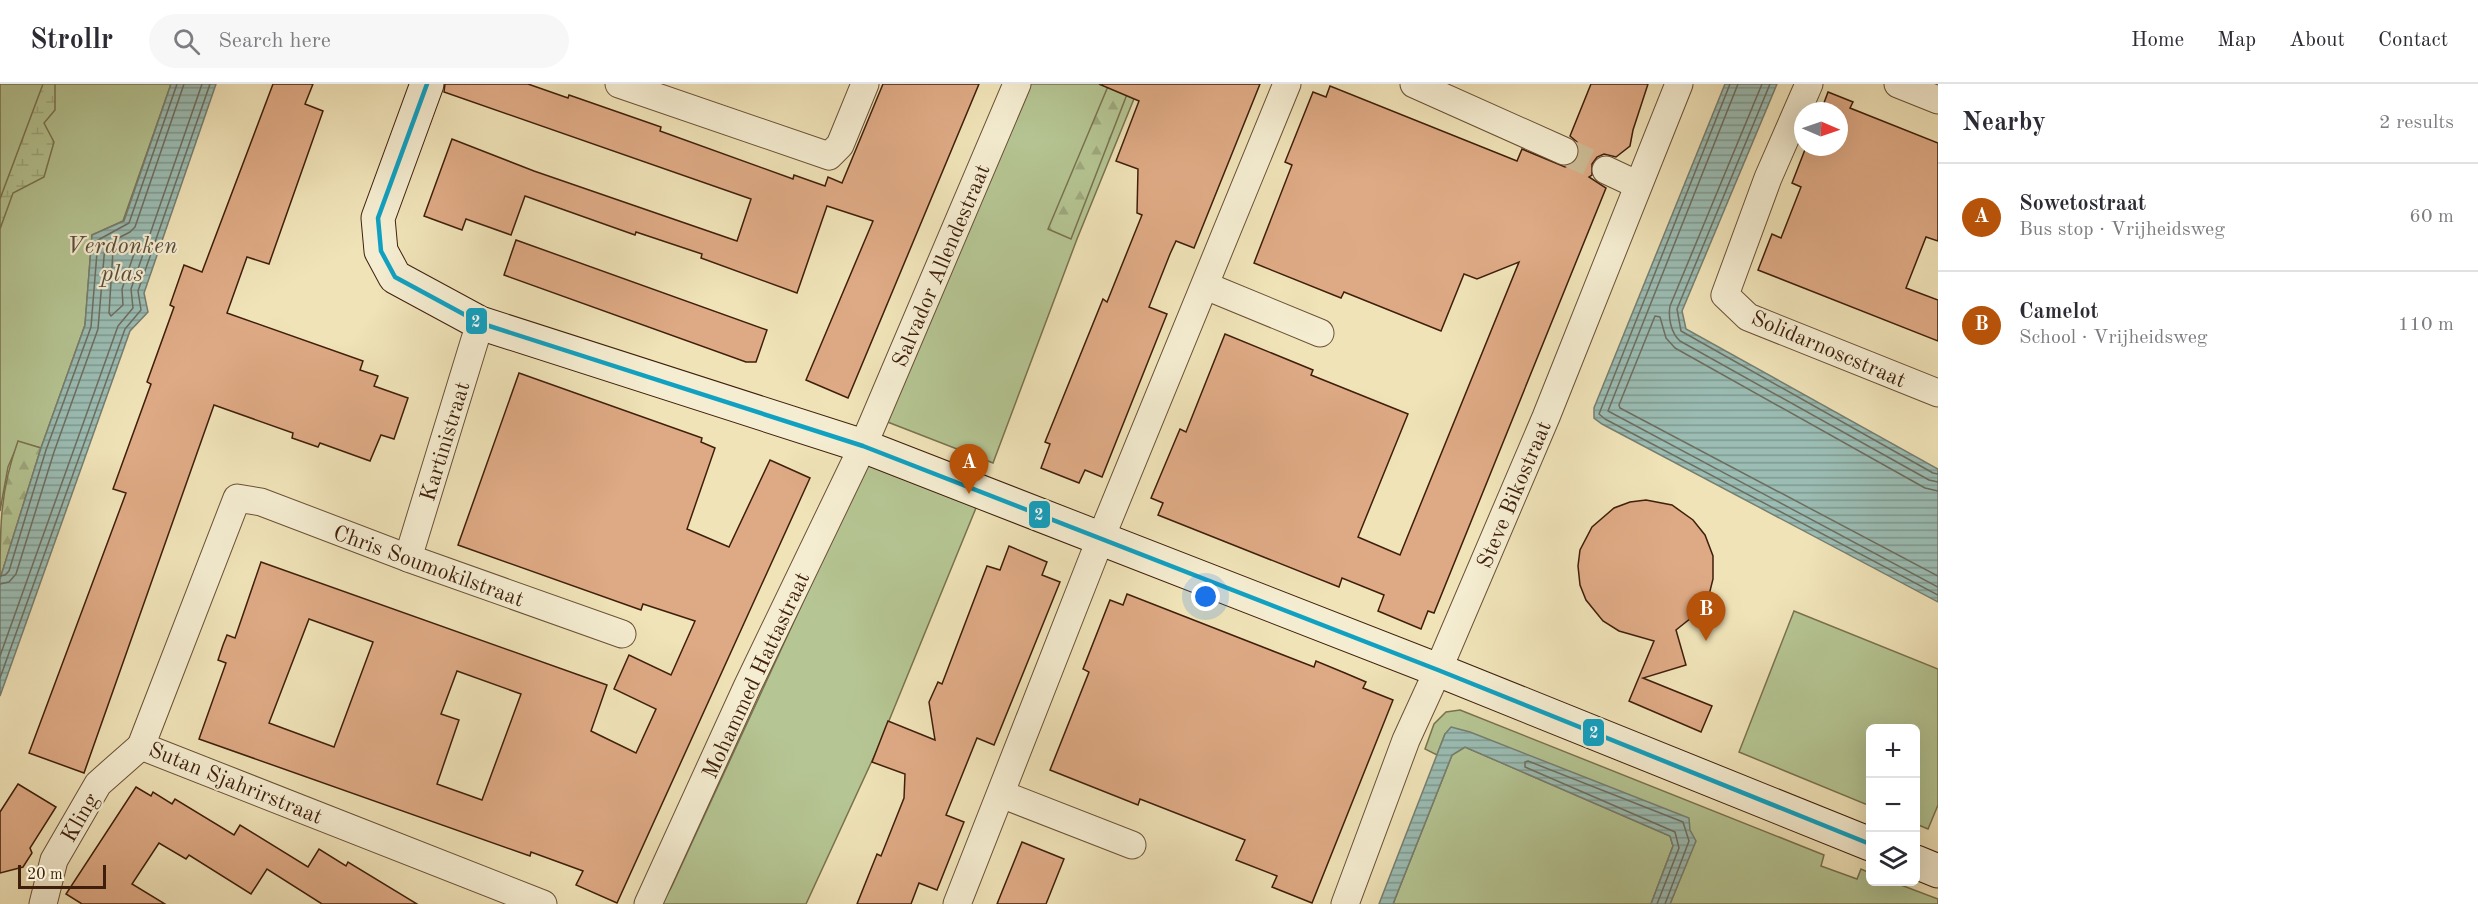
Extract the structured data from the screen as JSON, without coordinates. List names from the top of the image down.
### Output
{
  "streets": {
    "street": [
      "Salvador Allendestraat",
      "Solidarnoscstraat",
      "Kartinistraat",
      "Steve Bikostraat",
      "Chris Soumokilstraat",
      "Mohammed Hattastraat",
      "Sutan Sjahrirstraat",
      "Kling"
    ]
  },
  "crossings": [
    ["Salvador Allendestraat", "Mohammed Hattastraat"],
    ["Kartinistraat", "Chris Soumokilstraat"],
    ["Chris Soumokilstraat", "Sutan Sjahrirstraat"],
    ["Sutan Sjahrirstraat", "Kling"]
  ],
  "water": ["Verdonken plas"],
  "lines": ["transit line 2"],
  "scale_bar": "20 m",
  "north": "right",
  "page": {
    "header": "Strollr",
    "search": "Search here",
    "nav": [
      "Home",
      "Map",
      "About",
      "Contact"
    ],
    "heading": ["Nearby", "2 results"],
    "list": [
      {
        "mark": "A",
        "name": "Sowetostraat",
        "note": "Bus stop · Vrijheidsweg",
        "value": "60 m"
      },
      {
        "mark": "B",
        "name": "Camelot",
        "note": "School · Vrijheidsweg",
        "value": "110 m"
      }
    ],
    "pins": ["A", "B"],
    "map_buttons": ["+", "−"],
    "scale": "20 m"
  }
}
